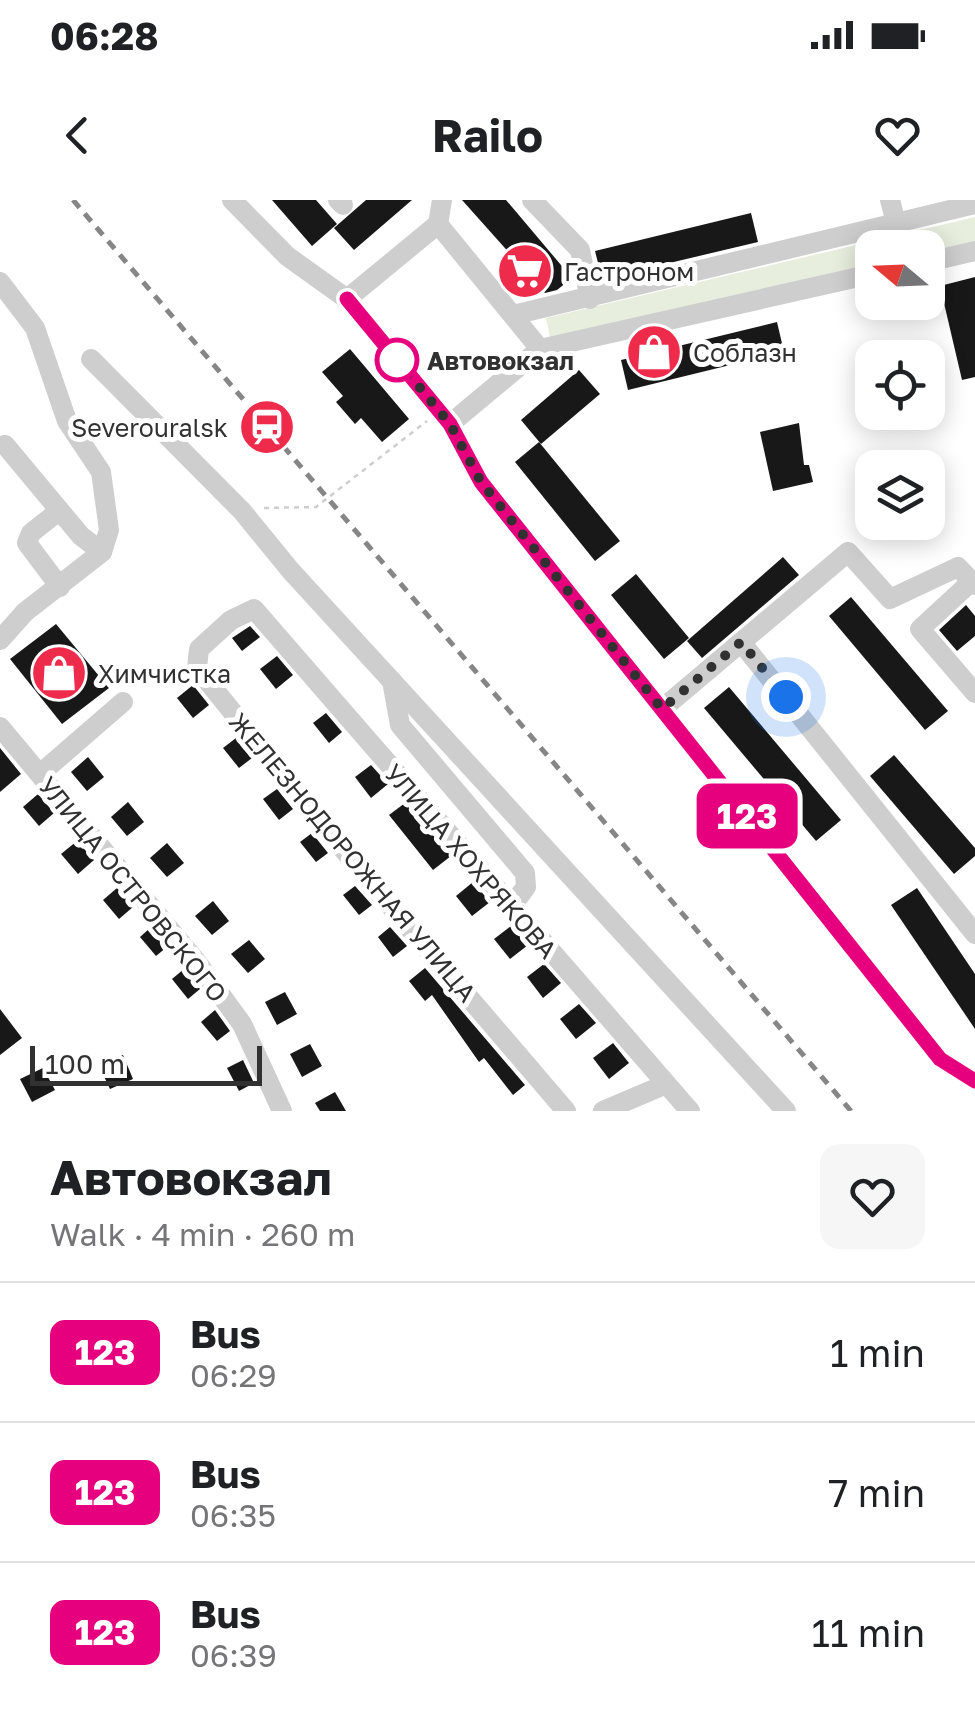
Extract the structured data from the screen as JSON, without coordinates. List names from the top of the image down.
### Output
{
  "streets": {
    "street": ["ЖЕЛЕЗНОДОРОЖНАЯ УЛИЦА", "УЛИЦА ХОХРЯКОВА", "УЛИЦА ОСТРОВСКОГО"]
  },
  "crossings": [
    ["ЖЕЛЕЗНОДОРОЖНАЯ УЛИЦА", "УЛИЦА ХОХРЯКОВА"]
  ],
  "places": {
    "supermarket": ["Гастроном"],
    "shop": ["Соблазн", "Химчистка"],
    "other": ["Автовокзал"],
    "station": ["Severouralsk"]
  },
  "lines": ["bus line 123"],
  "scale_bar": "100 m",
  "north": "left",
  "page": {
    "status": "06:28",
    "header": "Railo",
    "on_map": "123",
    "scale": "100 m",
    "heading": ["Автовокзал", "Walk · 4 min · 260 m"],
    "list": [
      {
        "mark": "123",
        "name": "Bus",
        "note": "06:29",
        "value": "1 min"
      },
      {
        "mark": "123",
        "name": "Bus",
        "note": "06:35",
        "value": "7 min"
      },
      {
        "mark": "123",
        "name": "Bus",
        "note": "06:39",
        "value": "11 min"
      }
    ]
  }
}
